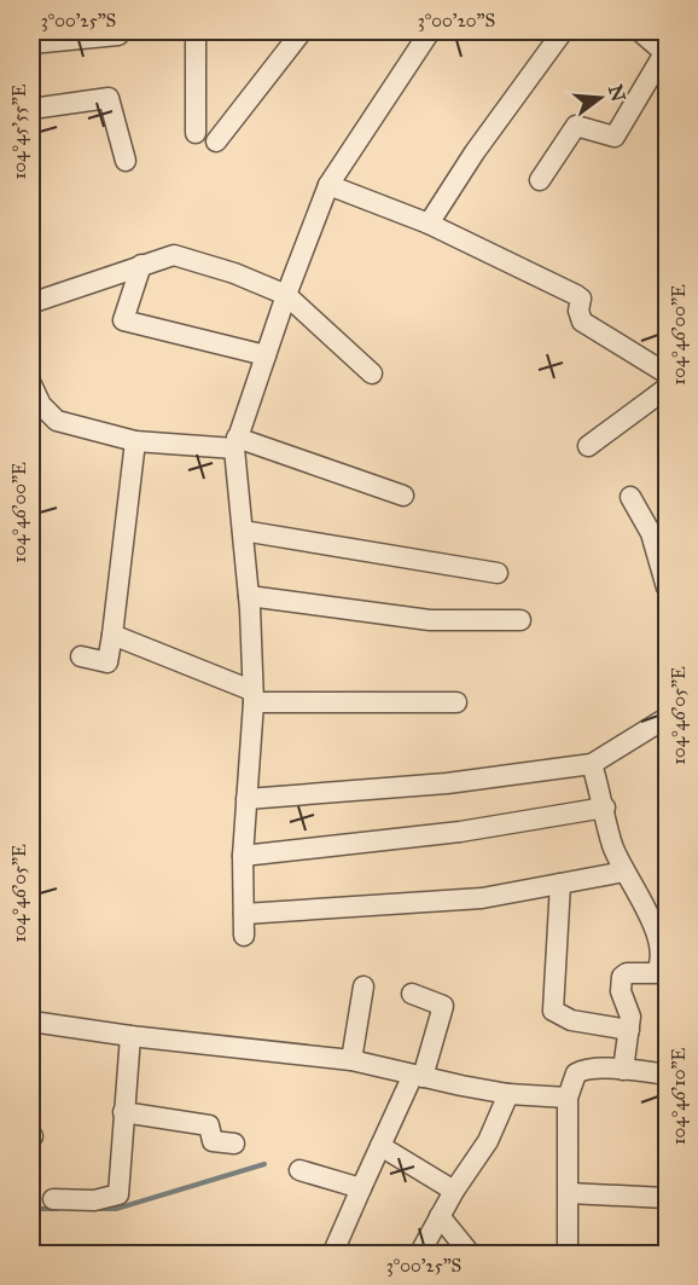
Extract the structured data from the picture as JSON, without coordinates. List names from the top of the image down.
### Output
{
  "north": "right",
  "coordinates": [
    "3°00'25\"S",
    "3°00'20\"S",
    "104°45'55\"E",
    "104°46'00\"E",
    "104°46'05\"E",
    "104°46'10\"E"
  ]
}
